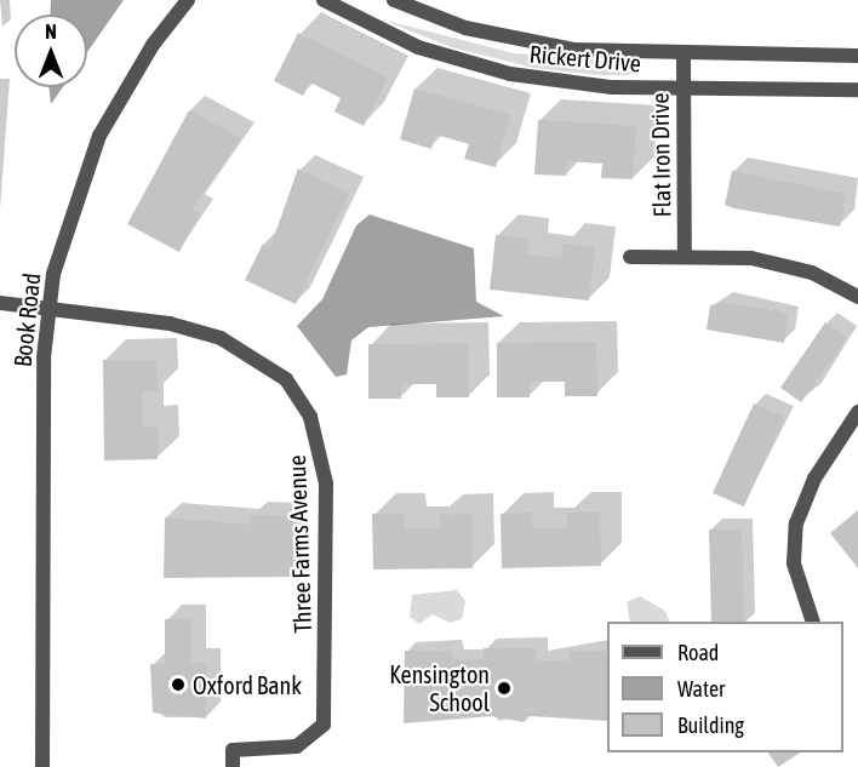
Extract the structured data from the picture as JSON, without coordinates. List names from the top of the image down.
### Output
{
  "streets": {
    "street": [
      "Rickert Drive",
      "Flat Iron Drive",
      "Book Road",
      "Three Farms Avenue"
    ]
  },
  "crossings": [
    ["Rickert Drive", "Flat Iron Drive"],
    ["Book Road", "Three Farms Avenue"]
  ],
  "places": ["Oxford Bank", "Kensington School"],
  "legend": ["Road", "Water", "Building"],
  "north": "top"
}
